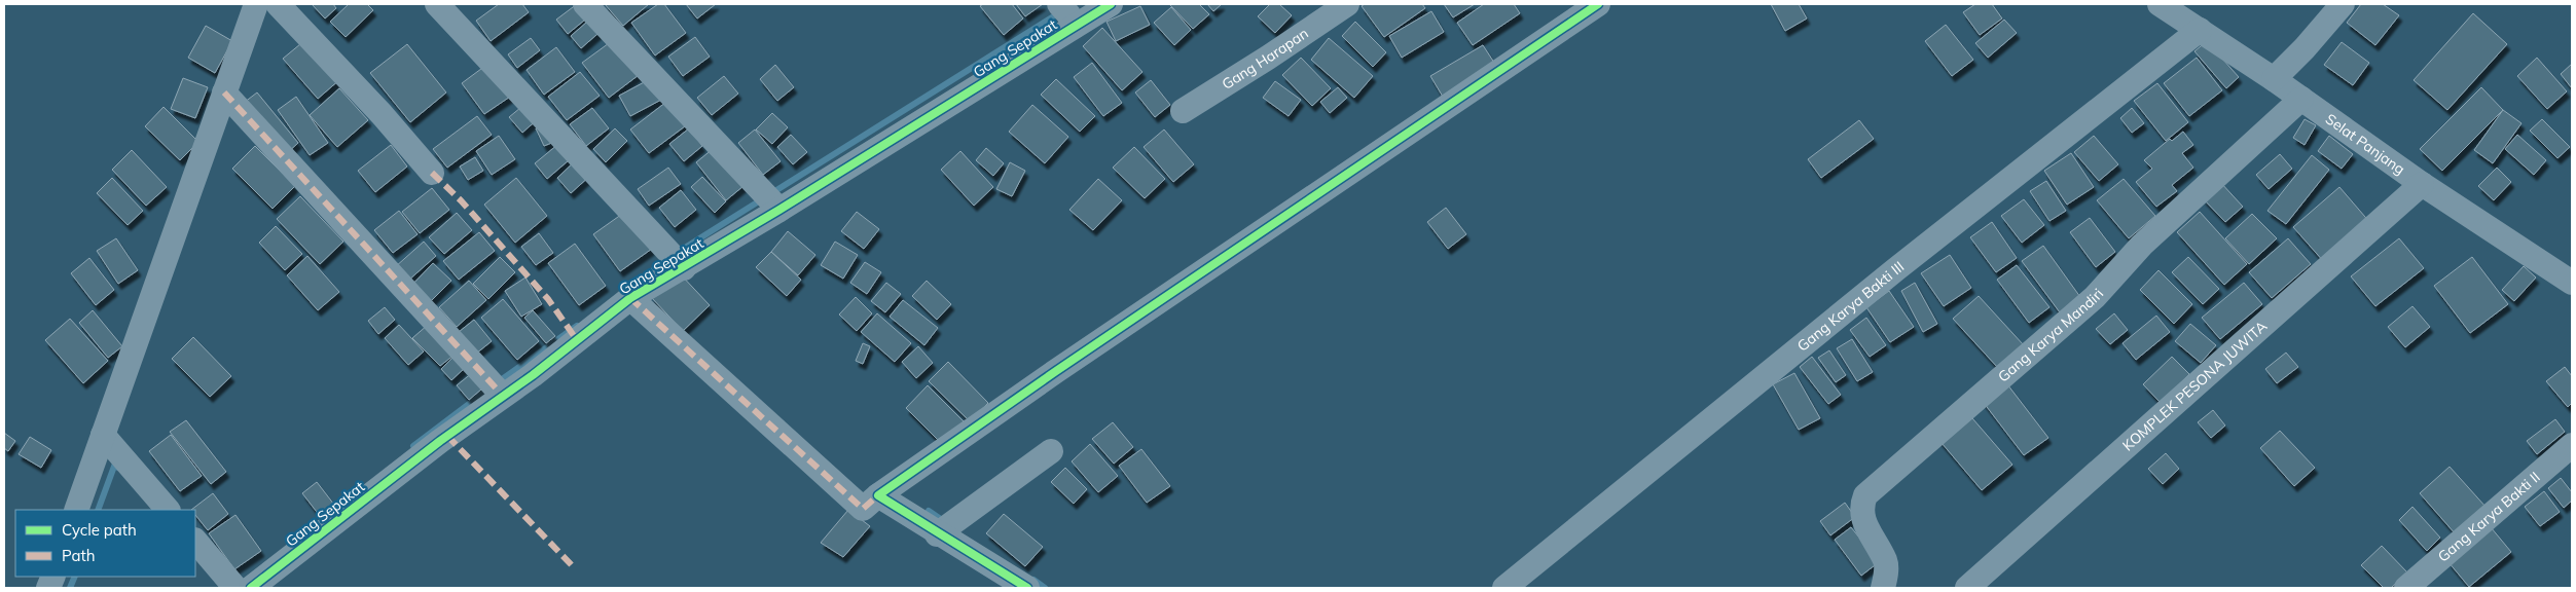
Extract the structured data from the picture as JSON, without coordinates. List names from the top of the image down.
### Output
{
  "streets": {
    "street": [
      "Gang Sepakat",
      "Gang Harapan",
      "Selat Panjang",
      "Gang Karya Bakti III",
      "Gang Karya Mandiri",
      "KOMPLEK PESONA JUWITA",
      "Gang Karya Bakti II"
    ]
  },
  "crossings": [
    ["Selat Panjang", "Gang Karya Bakti III"],
    ["Selat Panjang", "Gang Karya Mandiri"],
    ["Selat Panjang", "KOMPLEK PESONA JUWITA"]
  ],
  "legend": ["Cycle path", "Path"]
}
